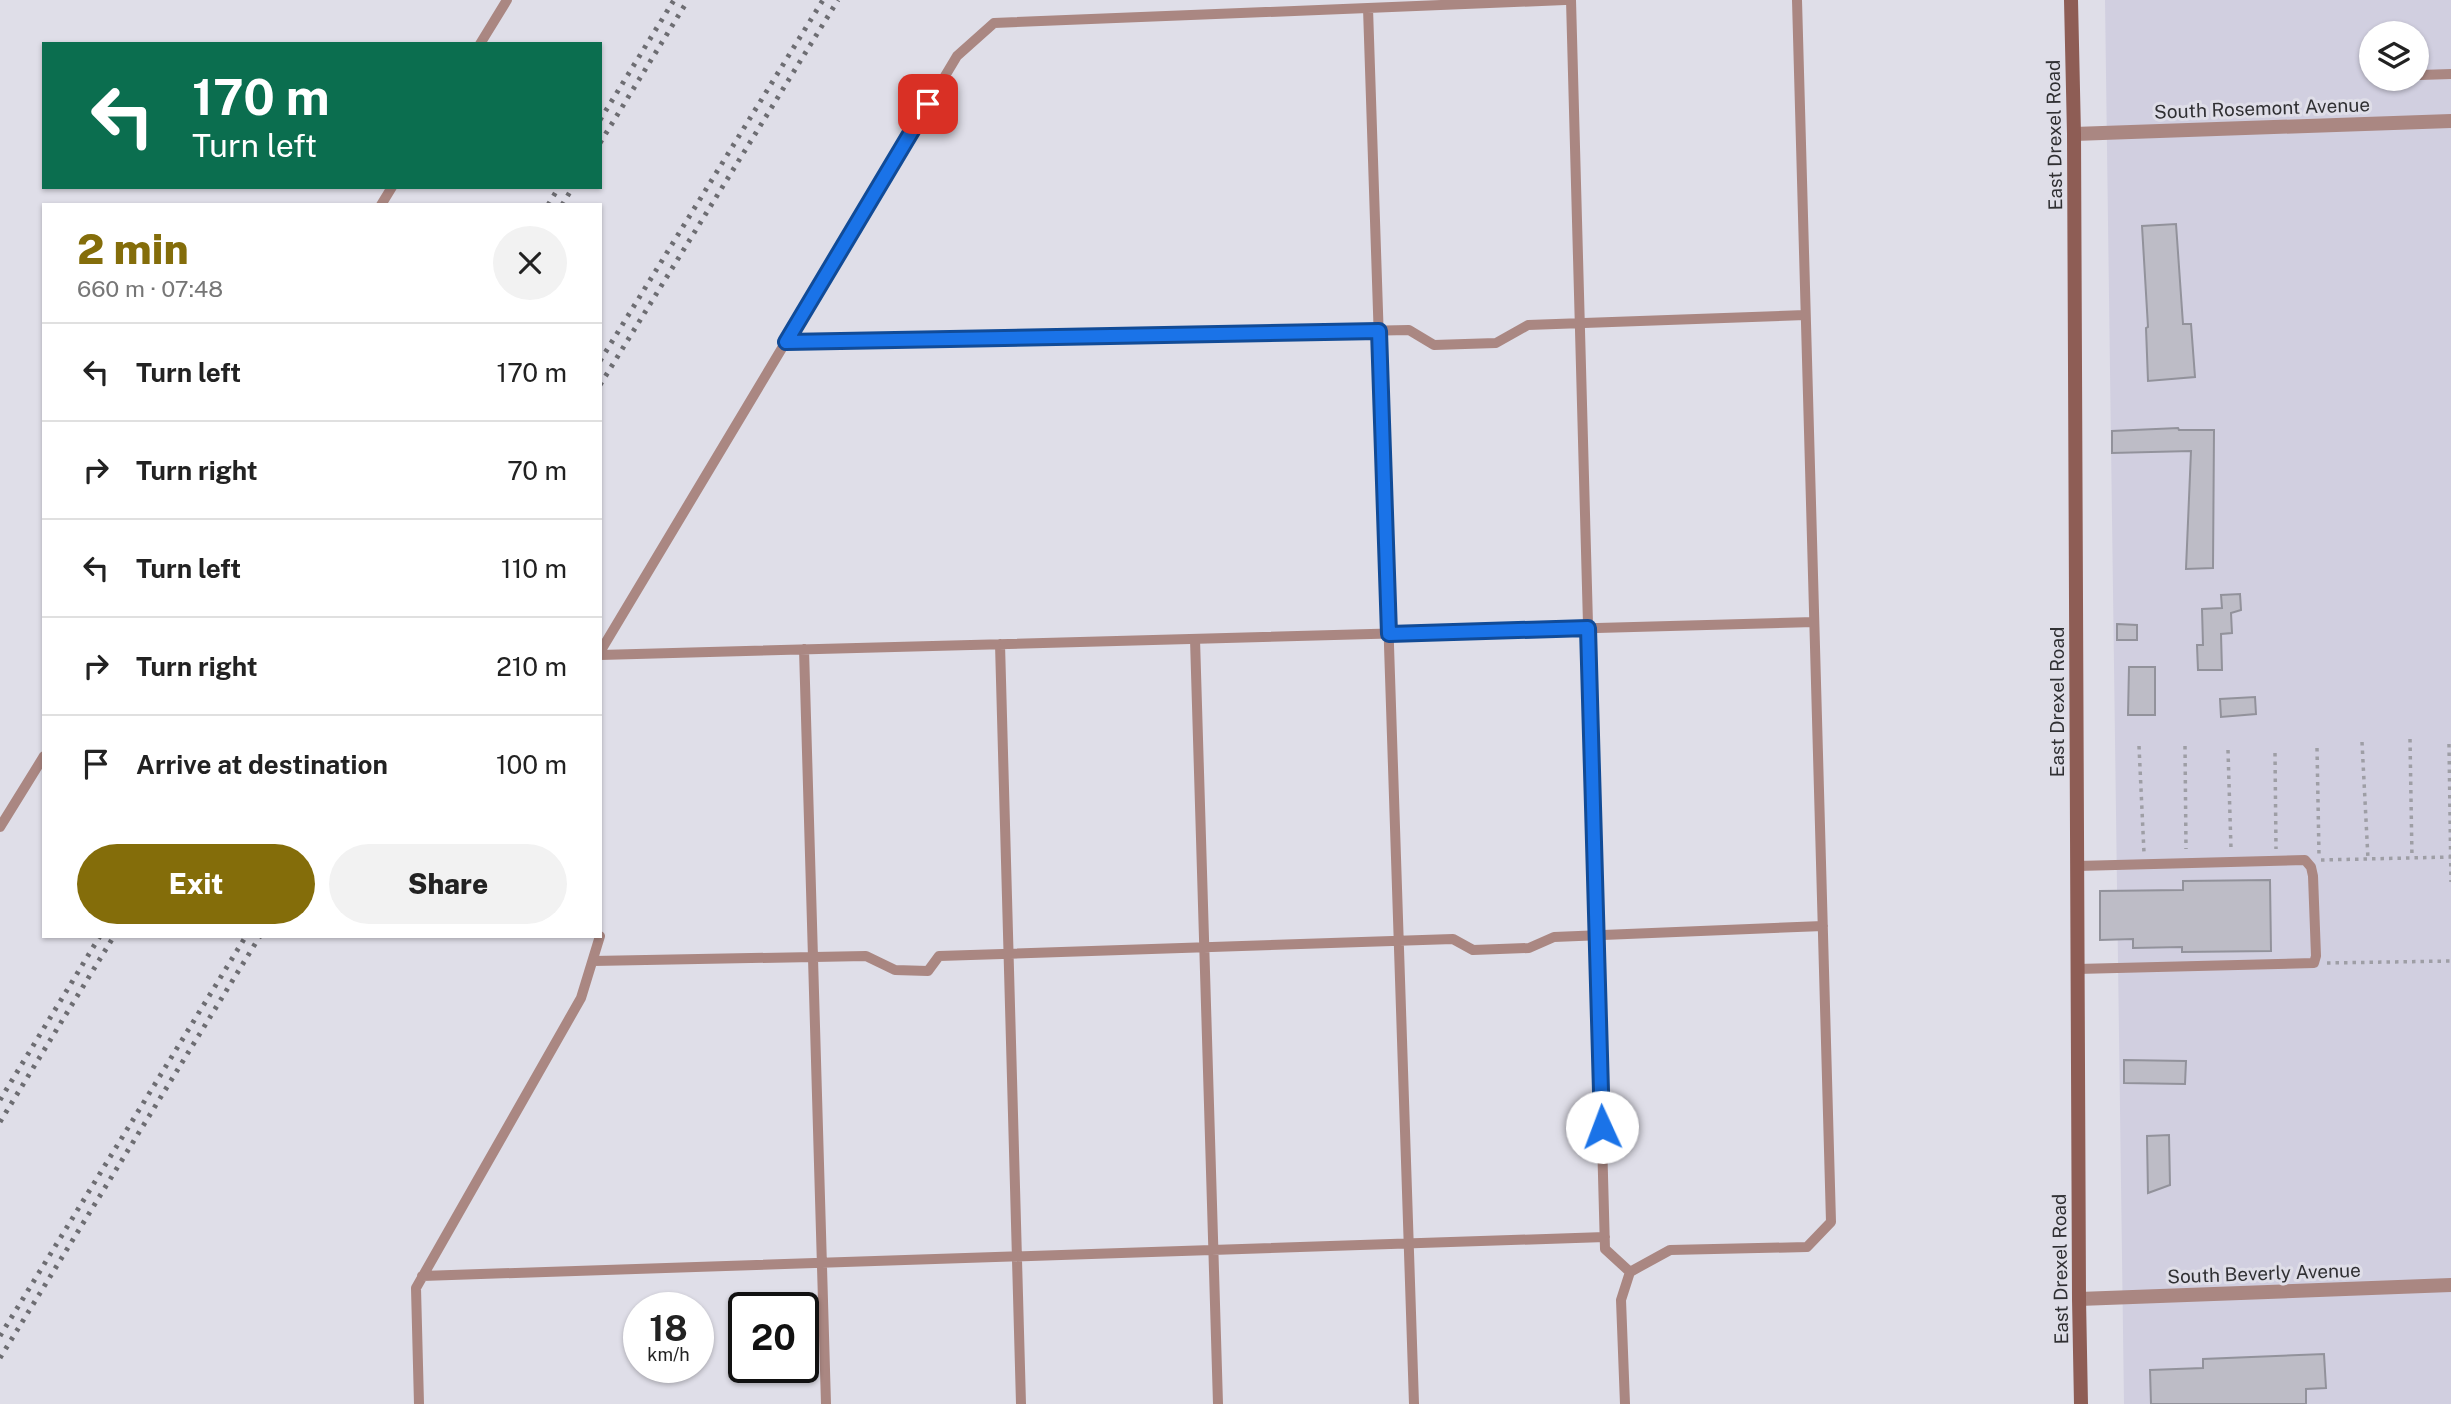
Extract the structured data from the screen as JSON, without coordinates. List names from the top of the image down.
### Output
{
  "streets": {
    "street": ["South Rosemont Avenue", "East Drexel Road", "South Beverly Avenue"]
  },
  "crossings": [
    ["South Rosemont Avenue", "East Drexel Road"],
    ["East Drexel Road", "South Beverly Avenue"]
  ],
  "page": {
    "turn": ["170 m", "Turn left"],
    "heading": ["2 min", "660 m · 07:48"],
    "list": [
      {
        "name": "Turn left",
        "value": "170 m"
      },
      {
        "name": "Turn right",
        "value": "70 m"
      },
      {
        "name": "Turn left",
        "value": "110 m"
      },
      {
        "name": "Turn right",
        "value": "210 m"
      },
      {
        "name": "Arrive at destination",
        "value": "100 m"
      }
    ],
    "buttons": ["Exit", "Share"],
    "speed": "18 km/h",
    "limit": "20"
  }
}
